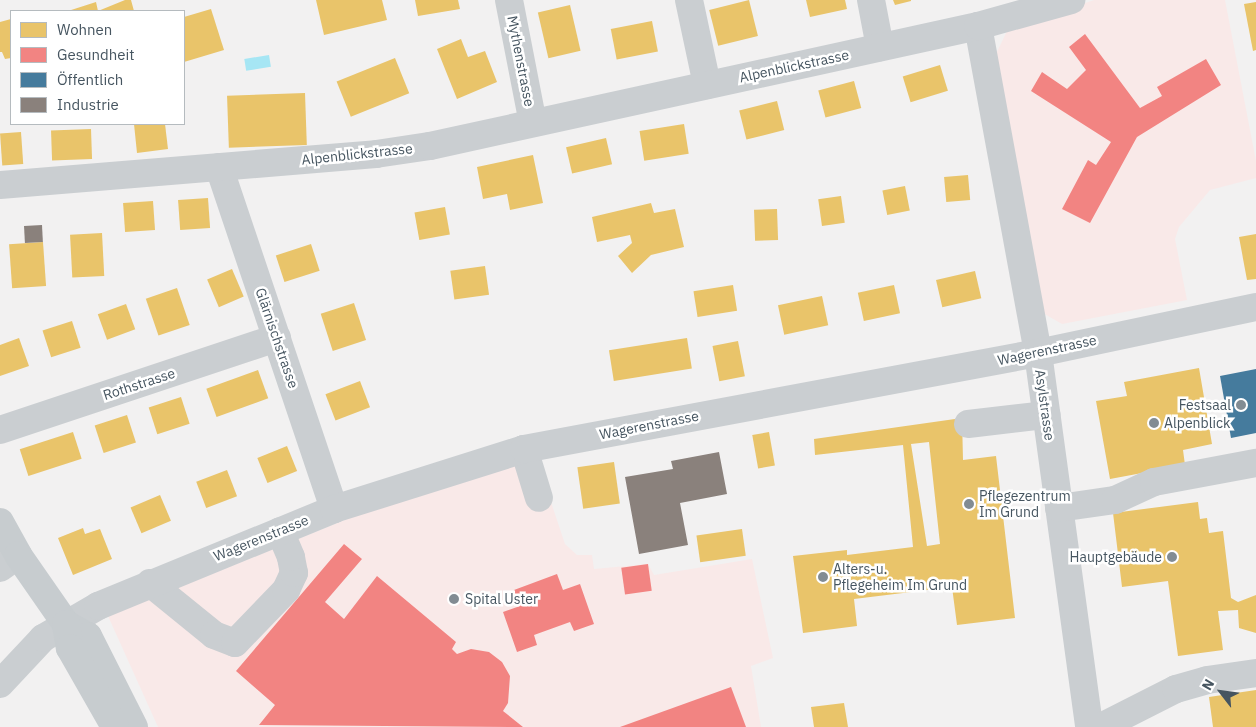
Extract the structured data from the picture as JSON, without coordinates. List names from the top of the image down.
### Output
{
  "streets": {
    "street": [
      "Mythenstrasse",
      "Alpenblickstrasse",
      "Glärnischstrasse",
      "Wagerenstrasse",
      "Rothstrasse",
      "Asylstrasse"
    ]
  },
  "crossings": [
    ["Mythenstrasse", "Alpenblickstrasse"],
    ["Alpenblickstrasse", "Glärnischstrasse"],
    ["Alpenblickstrasse", "Asylstrasse"],
    ["Glärnischstrasse", "Wagerenstrasse"],
    ["Glärnischstrasse", "Rothstrasse"],
    ["Wagerenstrasse", "Asylstrasse"]
  ],
  "places": [
    "Festsaal",
    "Alpenblick",
    "Pflegezentrum Im Grund",
    "Hauptgebäude",
    "Alters-u. Pflegeheim Im Grund",
    "Spital Uster"
  ],
  "legend": [
    "Wohnen",
    "Gesundheit",
    "Öffentlich",
    "Industrie"
  ],
  "north": "top left"
}
